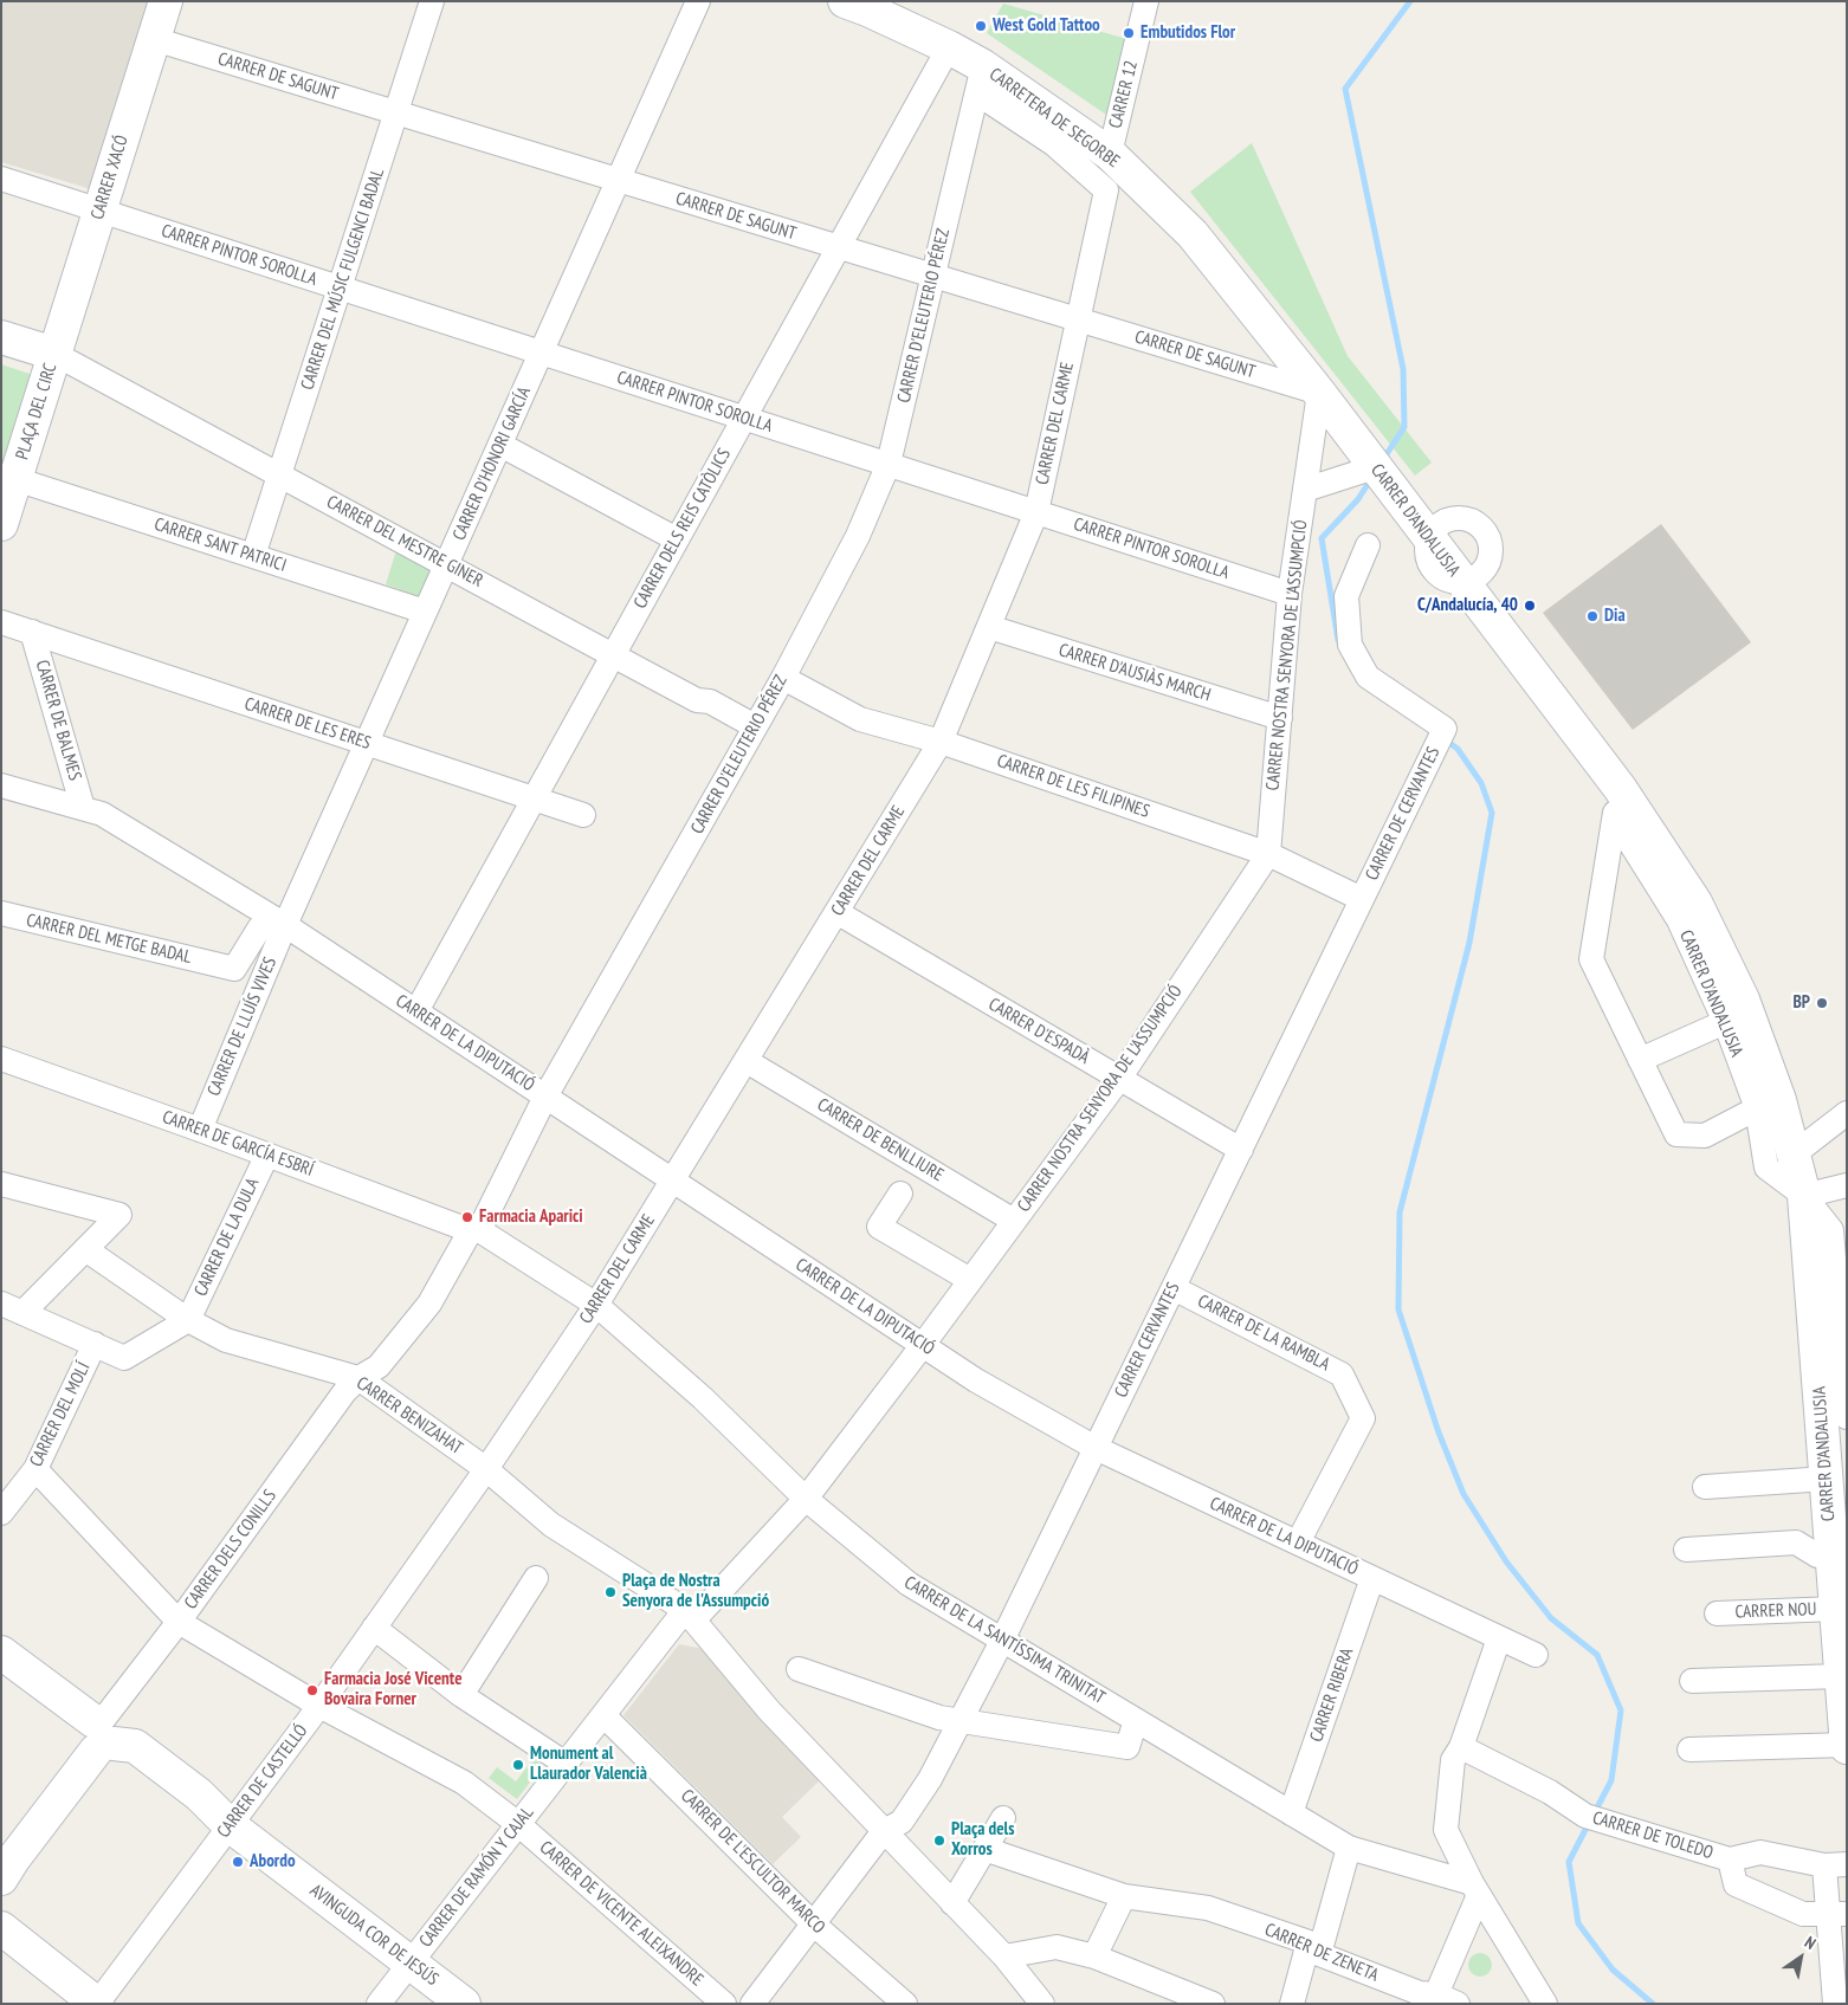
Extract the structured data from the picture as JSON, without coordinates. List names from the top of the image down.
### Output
{
  "streets": {
    "street": [
      "CARRER DE SAGUNT",
      "CARRER 12",
      "CARRETERA DE SEGORBE",
      "CARRER XACÓ",
      "CARRER PINTOR SOROLLA",
      "CARRER DEL MÚSIC FULGENCI BADAL",
      "CARRER D'ELEUTERIO PÉREZ",
      "PLAÇA DEL CIRC",
      "CARRER DEL CARME",
      "CARRER D'HONORI GARCÍA",
      "CARRER D'ANDALUSIA",
      "CARRER DELS REIS CATÒLICS",
      "CARRER DEL MESTRE GINER",
      "CARRER SANT PATRICI",
      "CARRER NOSTRA SENYORA DE L'ASSUMPCIÓ",
      "CARRER D'AUSIÀS MARCH",
      "CARRER DE BALMES",
      "CARRER DE LES ERES",
      "CARRER DE LES FILIPINES",
      "CARRER DE CERVANTES",
      "CARRER DEL METGE BADAL",
      "CARRER DE LLUÍS VIVES",
      "CARRER D'ESPADÀ",
      "CARRER DE LA DIPUTACIÓ",
      "CARRER DE BENLLIURE",
      "CARRER DE GARCÍA ESBRÍ",
      "CARRER DE LA DULA",
      "CARRER DE LA RAMBLA",
      "CARRER CERVANTES",
      "CARRER DEL MOLÍ",
      "CARRER BENIZAHAT",
      "CARRER DELS CONILLS",
      "CARRER NOU",
      "CARRER DE LA SANTÍSSIMA TRINITAT",
      "CARRER RIBERA",
      "CARRER DE CASTELLÓ",
      "CARRER DE TOLEDO",
      "CARRER DE L'ESCULTOR MARCO",
      "CARRER DE RAMÓN Y CAJAL",
      "CARRER DE VICENTE ALEIXANDRE",
      "AVINGUDA COR DE JESÚS",
      "CARRER DE ZENETA"
    ]
  },
  "crossings": [
    ["CARRER DE SAGUNT", "CARRETERA DE SEGORBE"],
    ["CARRER DE SAGUNT", "CARRER XACÓ"],
    ["CARRER DE SAGUNT", "CARRER DEL MÚSIC FULGENCI BADAL"],
    ["CARRER DE SAGUNT", "CARRER D'ELEUTERIO PÉREZ"],
    ["CARRER DE SAGUNT", "CARRER DEL CARME"],
    ["CARRER DE SAGUNT", "CARRER D'HONORI GARCÍA"],
    ["CARRER DE SAGUNT", "CARRER D'ANDALUSIA"],
    ["CARRER DE SAGUNT", "CARRER DELS REIS CATÒLICS"],
    ["CARRER DE SAGUNT", "CARRER NOSTRA SENYORA DE L'ASSUMPCIÓ"],
    ["CARRER 12", "CARRETERA DE SEGORBE"],
    ["CARRETERA DE SEGORBE", "CARRER D'ELEUTERIO PÉREZ"],
    ["CARRETERA DE SEGORBE", "CARRER DEL CARME"],
    ["CARRETERA DE SEGORBE", "CARRER D'ANDALUSIA"],
    ["CARRETERA DE SEGORBE", "CARRER DELS REIS CATÒLICS"],
    ["CARRETERA DE SEGORBE", "CARRER NOSTRA SENYORA DE L'ASSUMPCIÓ"],
    ["CARRER XACÓ", "CARRER PINTOR SOROLLA"],
    ["CARRER XACÓ", "PLAÇA DEL CIRC"],
    ["CARRER XACÓ", "CARRER DEL MESTRE GINER"],
    ["CARRER PINTOR SOROLLA", "CARRER DEL MÚSIC FULGENCI BADAL"],
    ["CARRER PINTOR SOROLLA", "CARRER D'ELEUTERIO PÉREZ"],
    ["CARRER PINTOR SOROLLA", "CARRER DEL CARME"],
    ["CARRER PINTOR SOROLLA", "CARRER D'HONORI GARCÍA"],
    ["CARRER PINTOR SOROLLA", "CARRER DELS REIS CATÒLICS"],
    ["CARRER PINTOR SOROLLA", "CARRER NOSTRA SENYORA DE L'ASSUMPCIÓ"],
    ["CARRER DEL MÚSIC FULGENCI BADAL", "CARRER DEL MESTRE GINER"],
    ["CARRER DEL MÚSIC FULGENCI BADAL", "CARRER SANT PATRICI"],
    ["CARRER D'ELEUTERIO PÉREZ", "CARRER DEL MESTRE GINER"],
    ["CARRER D'ELEUTERIO PÉREZ", "CARRER DE LES FILIPINES"],
    ["CARRER D'ELEUTERIO PÉREZ", "CARRER DE LA DIPUTACIÓ"],
    ["CARRER D'ELEUTERIO PÉREZ", "CARRER DE GARCÍA ESBRÍ"],
    ["CARRER D'ELEUTERIO PÉREZ", "CARRER BENIZAHAT"],
    ["CARRER D'ELEUTERIO PÉREZ", "CARRER DELS CONILLS"],
    ["CARRER D'ELEUTERIO PÉREZ", "CARRER DE LA SANTÍSSIMA TRINITAT"],
    ["PLAÇA DEL CIRC", "CARRER DEL MESTRE GINER"],
    ["PLAÇA DEL CIRC", "CARRER SANT PATRICI"],
    ["CARRER DEL CARME", "CARRER D'AUSIÀS MARCH"],
    ["CARRER DEL CARME", "CARRER DE LES FILIPINES"],
    ["CARRER DEL CARME", "CARRER D'ESPADÀ"],
    ["CARRER DEL CARME", "CARRER DE LA DIPUTACIÓ"],
    ["CARRER DEL CARME", "CARRER DE BENLLIURE"],
    ["CARRER DEL CARME", "CARRER BENIZAHAT"],
    ["CARRER DEL CARME", "CARRER DE LA SANTÍSSIMA TRINITAT"],
    ["CARRER DEL CARME", "CARRER DE CASTELLÓ"],
    ["CARRER D'HONORI GARCÍA", "CARRER DEL MESTRE GINER"],
    ["CARRER D'HONORI GARCÍA", "CARRER SANT PATRICI"],
    ["CARRER D'HONORI GARCÍA", "CARRER DE LES ERES"],
    ["CARRER D'HONORI GARCÍA", "CARRER DEL METGE BADAL"],
    ["CARRER D'HONORI GARCÍA", "CARRER DE LLUÍS VIVES"],
    ["CARRER D'HONORI GARCÍA", "CARRER DE LA DIPUTACIÓ"],
    ["CARRER D'ANDALUSIA", "CARRER NOSTRA SENYORA DE L'ASSUMPCIÓ"],
    ["CARRER D'ANDALUSIA", "CARRER NOU"],
    ["CARRER DELS REIS CATÒLICS", "CARRER DEL MESTRE GINER"],
    ["CARRER DELS REIS CATÒLICS", "CARRER DE LES ERES"],
    ["CARRER DELS REIS CATÒLICS", "CARRER DE LA DIPUTACIÓ"],
    ["CARRER NOSTRA SENYORA DE L'ASSUMPCIÓ", "CARRER D'AUSIÀS MARCH"],
    ["CARRER NOSTRA SENYORA DE L'ASSUMPCIÓ", "CARRER DE LES FILIPINES"],
    ["CARRER NOSTRA SENYORA DE L'ASSUMPCIÓ", "CARRER D'ESPADÀ"],
    ["CARRER NOSTRA SENYORA DE L'ASSUMPCIÓ", "CARRER DE LA DIPUTACIÓ"],
    ["CARRER NOSTRA SENYORA DE L'ASSUMPCIÓ", "CARRER DE BENLLIURE"],
    ["CARRER NOSTRA SENYORA DE L'ASSUMPCIÓ", "CARRER DE LA SANTÍSSIMA TRINITAT"],
    ["CARRER NOSTRA SENYORA DE L'ASSUMPCIÓ", "CARRER DE RAMÓN Y CAJAL"],
    ["CARRER DE BALMES", "CARRER DE LES ERES"],
    ["CARRER DE BALMES", "CARRER DE LA DIPUTACIÓ"],
    ["CARRER DE LES FILIPINES", "CARRER DE CERVANTES"],
    ["CARRER DE LES FILIPINES", "CARRER CERVANTES"],
    ["CARRER DE CERVANTES", "CARRER CERVANTES"],
    ["CARRER DEL METGE BADAL", "CARRER DE LLUÍS VIVES"],
    ["CARRER DEL METGE BADAL", "CARRER DE LA DIPUTACIÓ"],
    ["CARRER DE LLUÍS VIVES", "CARRER DE LA DIPUTACIÓ"],
    ["CARRER DE LLUÍS VIVES", "CARRER DE GARCÍA ESBRÍ"],
    ["CARRER D'ESPADÀ", "CARRER CERVANTES"],
    ["CARRER DE LA DIPUTACIÓ", "CARRER DE LA RAMBLA"],
    ["CARRER DE LA DIPUTACIÓ", "CARRER CERVANTES"],
    ["CARRER DE LA DIPUTACIÓ", "CARRER RIBERA"],
    ["CARRER DE GARCÍA ESBRÍ", "CARRER DE LA DULA"],
    ["CARRER DE GARCÍA ESBRÍ", "CARRER DE LA SANTÍSSIMA TRINITAT"],
    ["CARRER DE LA DULA", "CARRER BENIZAHAT"],
    ["CARRER DE LA RAMBLA", "CARRER CERVANTES"],
    ["CARRER CERVANTES", "CARRER DE LA SANTÍSSIMA TRINITAT"],
    ["CARRER DEL MOLÍ", "CARRER DE VICENTE ALEIXANDRE"],
    ["CARRER BENIZAHAT", "CARRER DELS CONILLS"],
    ["CARRER BENIZAHAT", "CARRER DE CASTELLÓ"],
    ["CARRER DELS CONILLS", "CARRER DE VICENTE ALEIXANDRE"],
    ["CARRER DELS CONILLS", "AVINGUDA COR DE JESÚS"],
    ["CARRER DE LA SANTÍSSIMA TRINITAT", "CARRER RIBERA"],
    ["CARRER DE CASTELLÓ", "CARRER DE VICENTE ALEIXANDRE"],
    ["CARRER DE CASTELLÓ", "AVINGUDA COR DE JESÚS"],
    ["CARRER DE L'ESCULTOR MARCO", "CARRER DE RAMÓN Y CAJAL"],
    ["CARRER DE RAMÓN Y CAJAL", "CARRER DE VICENTE ALEIXANDRE"],
    ["CARRER DE RAMÓN Y CAJAL", "AVINGUDA COR DE JESÚS"]
  ],
  "places": [
    "West Gold Tattoo",
    "Embutidos Flor",
    "C/Andalucía, 40",
    "Dia",
    "BP",
    "Farmacia Aparici",
    "Plaça de Nostra Senyora de l'Assumpció",
    "Farmacia José Vicente Bovaira Forner",
    "Monument al Llaurador Valencià",
    "Plaça dels Xorros",
    "Abordo"
  ],
  "north": "top right"
}
